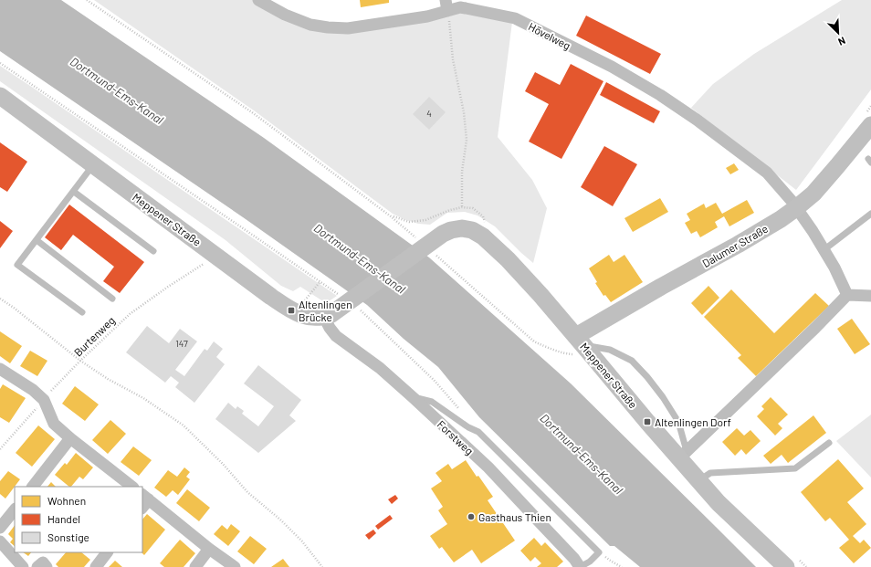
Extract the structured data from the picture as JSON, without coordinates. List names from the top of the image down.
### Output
{
  "streets": {
    "main road": ["Meppener Straße", "Dalumer Straße"],
    "street": ["Hövelweg", "Forstweg"],
    "path": ["Burtenweg"]
  },
  "crossings": [
    ["Hövelweg", "Dalumer Straße"],
    ["Meppener Straße", "Dalumer Straße"],
    ["Meppener Straße", "Burtenweg"],
    ["Meppener Straße", "Forstweg"]
  ],
  "water": ["Dortmund-Ems-Kanal"],
  "places": {
    "transit": ["Altenlingen Brücke", "Altenlingen Dorf"],
    "other": ["Gasthaus Thien"]
  },
  "house_numbers": ["4", "147"],
  "legend": ["Wohnen", "Handel", "Sonstige"],
  "north": "bottom right"
}
